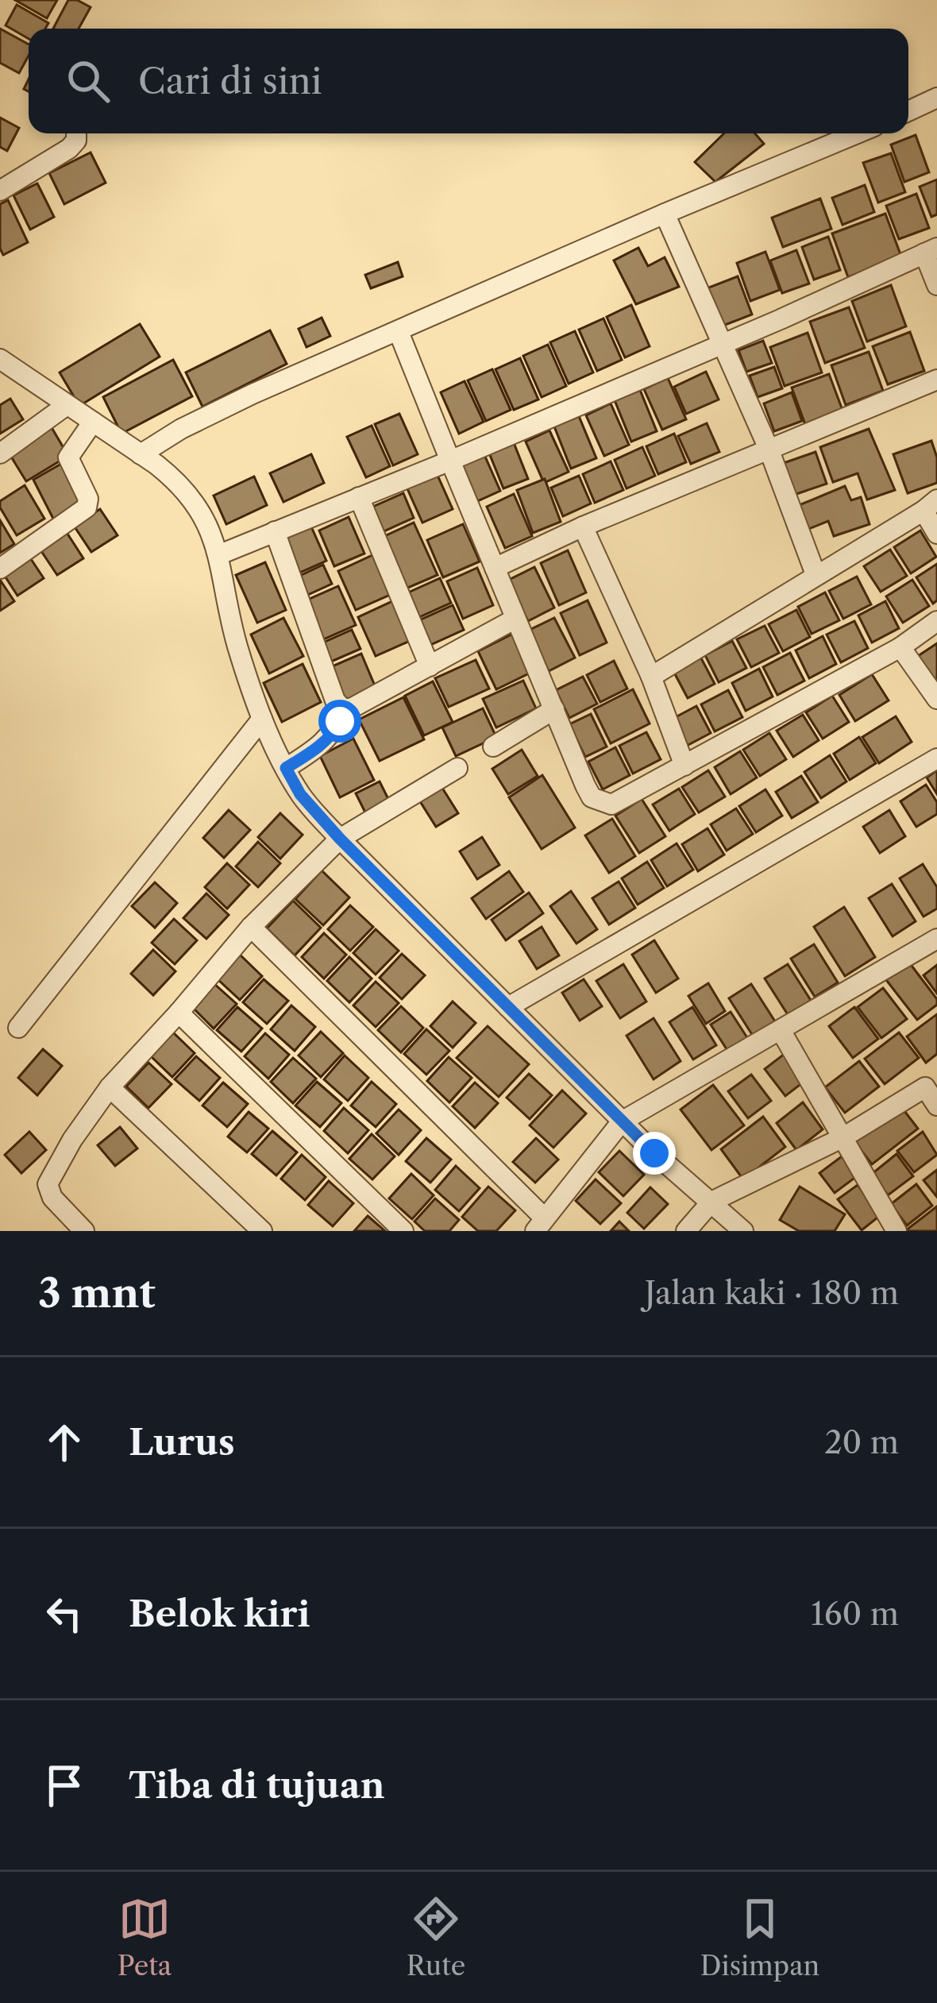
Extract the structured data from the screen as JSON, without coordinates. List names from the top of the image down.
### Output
{
  "page": {
    "search": "Cari di sini",
    "heading": ["3 mnt", "Jalan kaki · 180 m"],
    "list": [
      ["Lurus", "20 m"],
      ["Belok kiri", "160 m"],
      "Tiba di tujuan"
    ],
    "nav": ["Peta", "Rute", "Disimpan"]
  }
}
